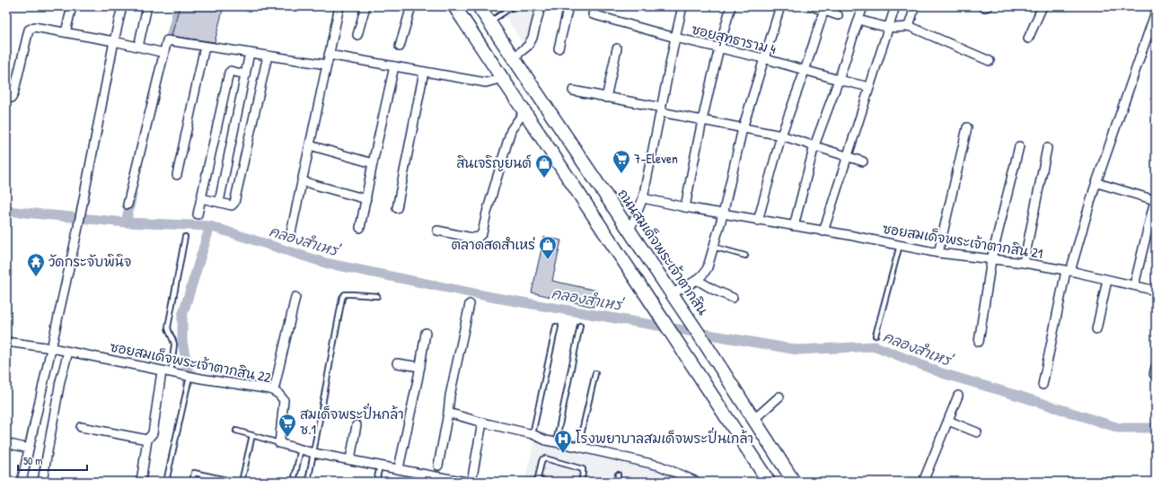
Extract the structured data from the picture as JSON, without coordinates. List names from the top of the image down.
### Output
{
  "streets": {
    "main road": ["ถนนสมเด็จพระเจ้าตากสิน"],
    "street": ["ซอยสุทธาราม 4", "ซอยสมเด็จพระเจ้าตากสิน 21", "ซอยสมเด็จพระเจ้าตากสิน 22"]
  },
  "water": ["คลองสำเหร่"],
  "places": {
    "supermarket": ["7-Eleven", "สมเด็จพระปิ่นกล้า ซ.1"],
    "shop": ["สินเจริญยนต์", "ตลาดสดสำเหร่"],
    "temple": ["วัดกระจับพินิจ"],
    "hospital": ["โรงพยาบาลสมเด็จพระปิ่นเกล้า"]
  },
  "scale_bar": "50 m"
}
